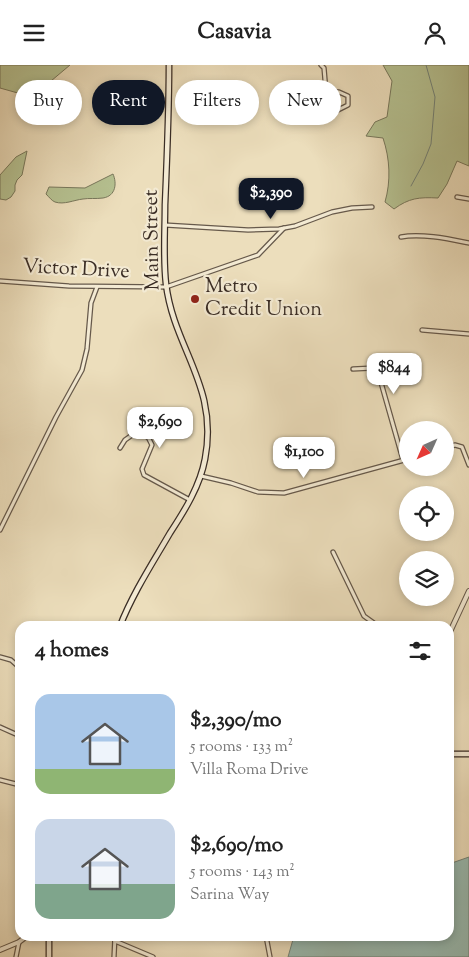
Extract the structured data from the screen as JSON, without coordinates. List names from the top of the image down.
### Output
{
  "streets": {
    "main road": ["Main Street"],
    "street": ["Victor Drive"]
  },
  "crossings": [
    ["Main Street", "Victor Drive"]
  ],
  "places": ["Metro Credit Union"],
  "north": "bottom left",
  "page": {
    "header": "Casavia",
    "chip": [
      "Buy",
      "Rent",
      "Filters",
      "New"
    ],
    "price": [
      "$2,390",
      "$844",
      "$2,690",
      "$1,100"
    ],
    "heading": "4 homes",
    "list": [
      {
        "name": "$2,390/mo",
        "note": "5 rooms · 133 m² · Villa Roma Drive"
      },
      {
        "name": "$2,690/mo",
        "note": "5 rooms · 143 m² · Sarina Way"
      }
    ]
  }
}
